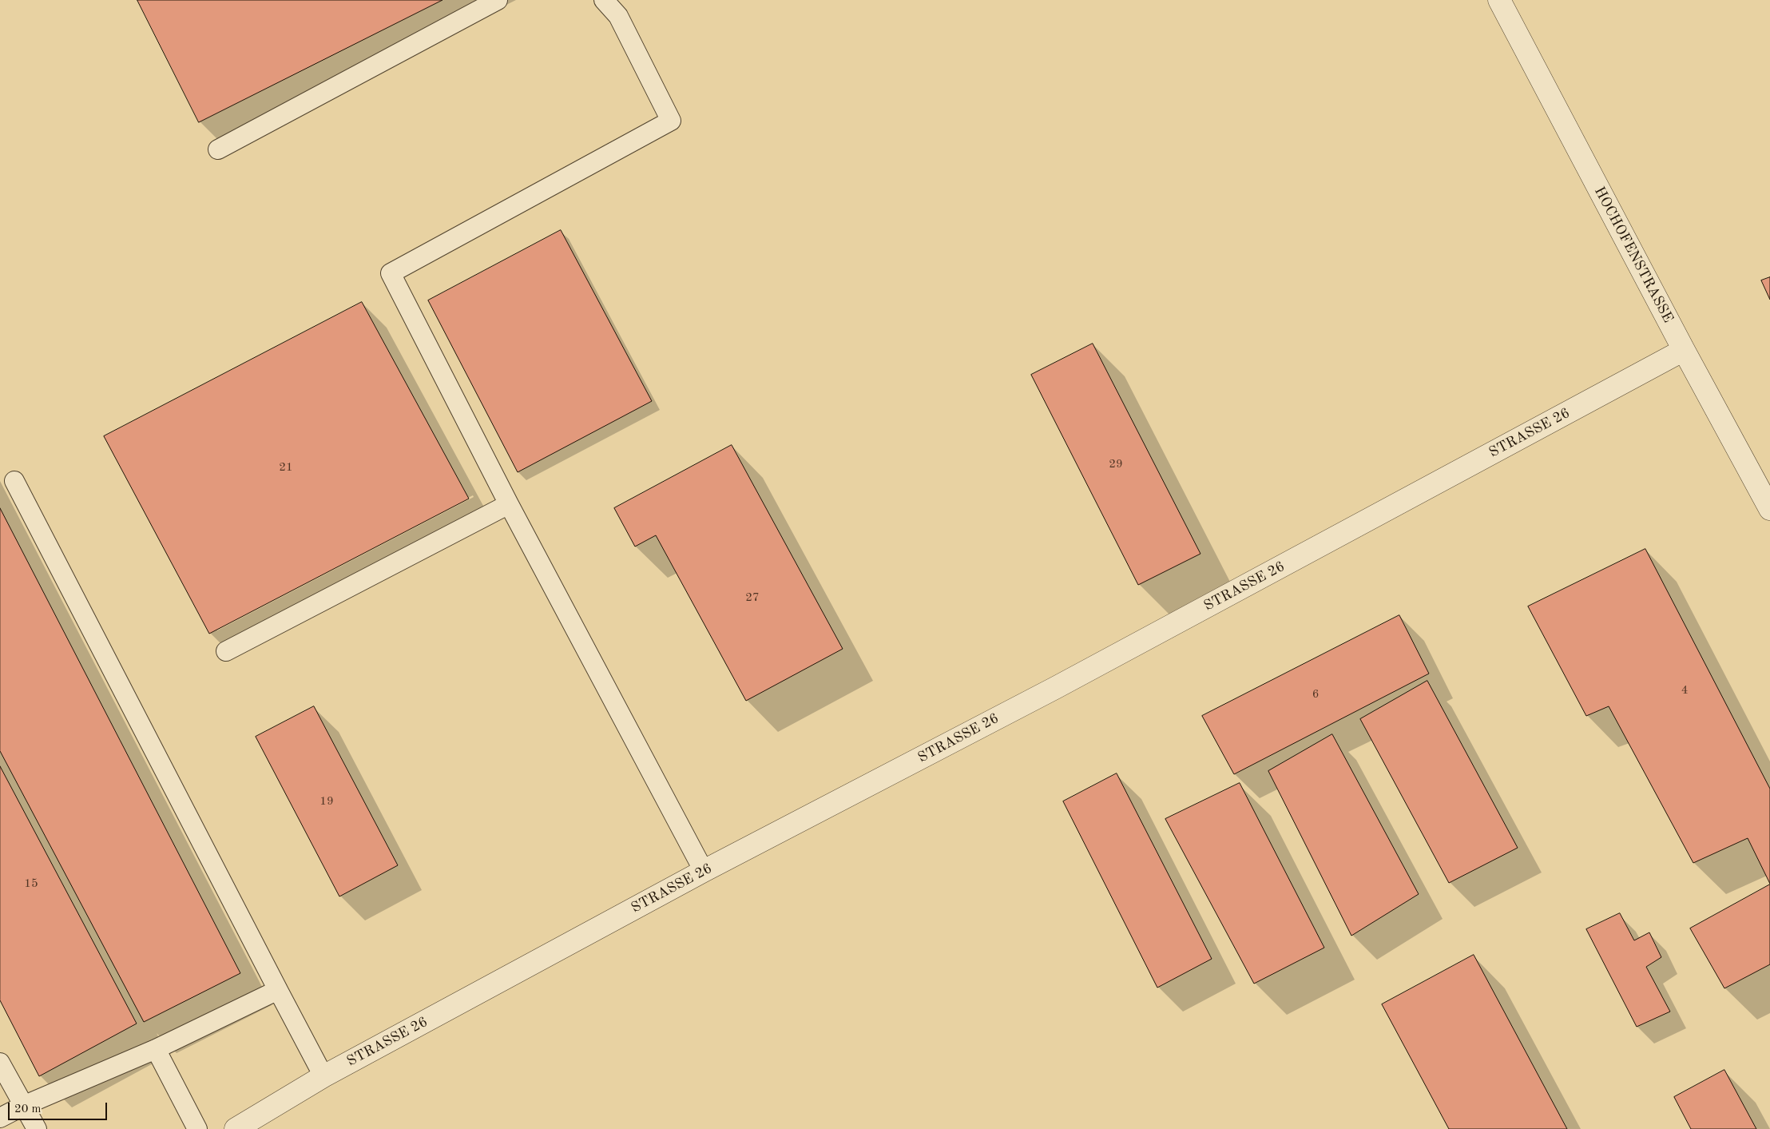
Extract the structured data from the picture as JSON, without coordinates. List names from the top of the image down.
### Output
{
  "streets": {
    "street": ["HOCHOFENSTRASSE", "STRASSE 26"]
  },
  "crossings": [
    ["HOCHOFENSTRASSE", "STRASSE 26"]
  ],
  "house_numbers": [
    "29",
    "21",
    "27",
    "4",
    "6",
    "19",
    "15"
  ],
  "scale_bar": "20 m"
}
